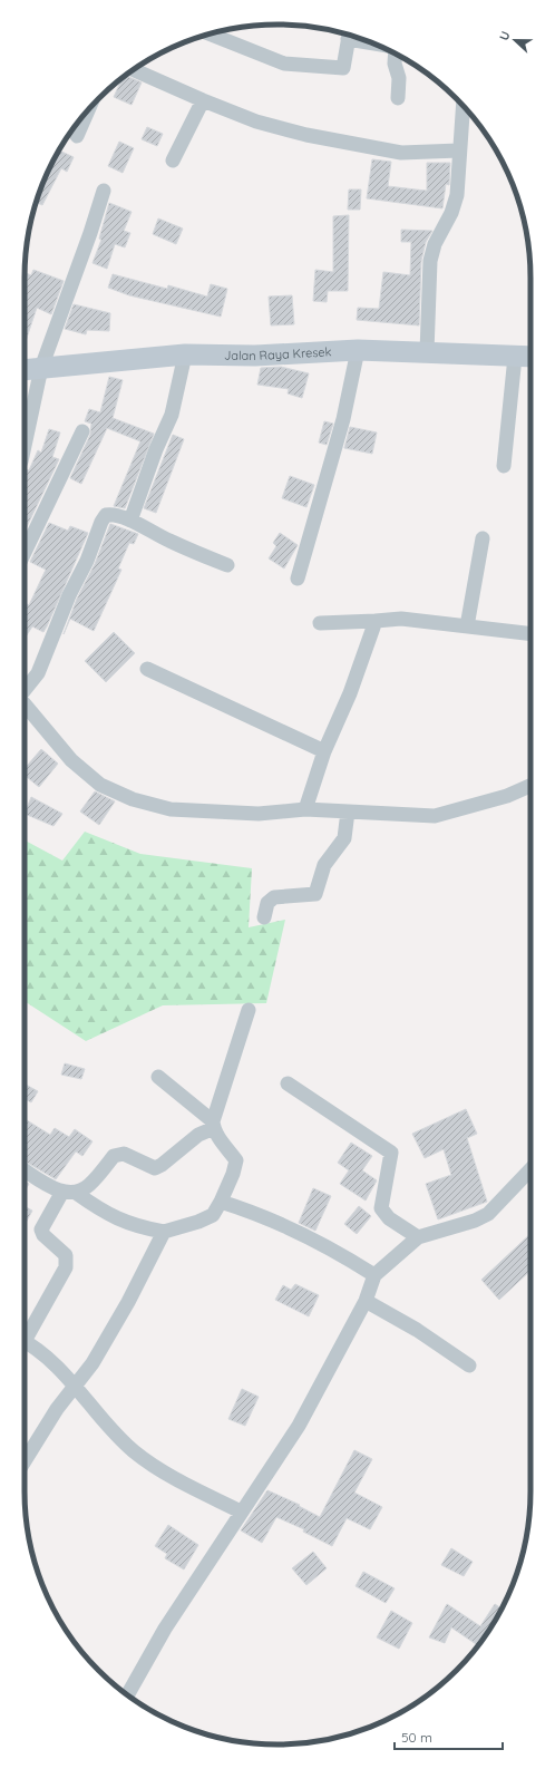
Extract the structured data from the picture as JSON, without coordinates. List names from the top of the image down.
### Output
{
  "streets": {
    "main road": ["Jalan Raya Kresek"]
  },
  "scale_bar": "50 m",
  "north": "left"
}
